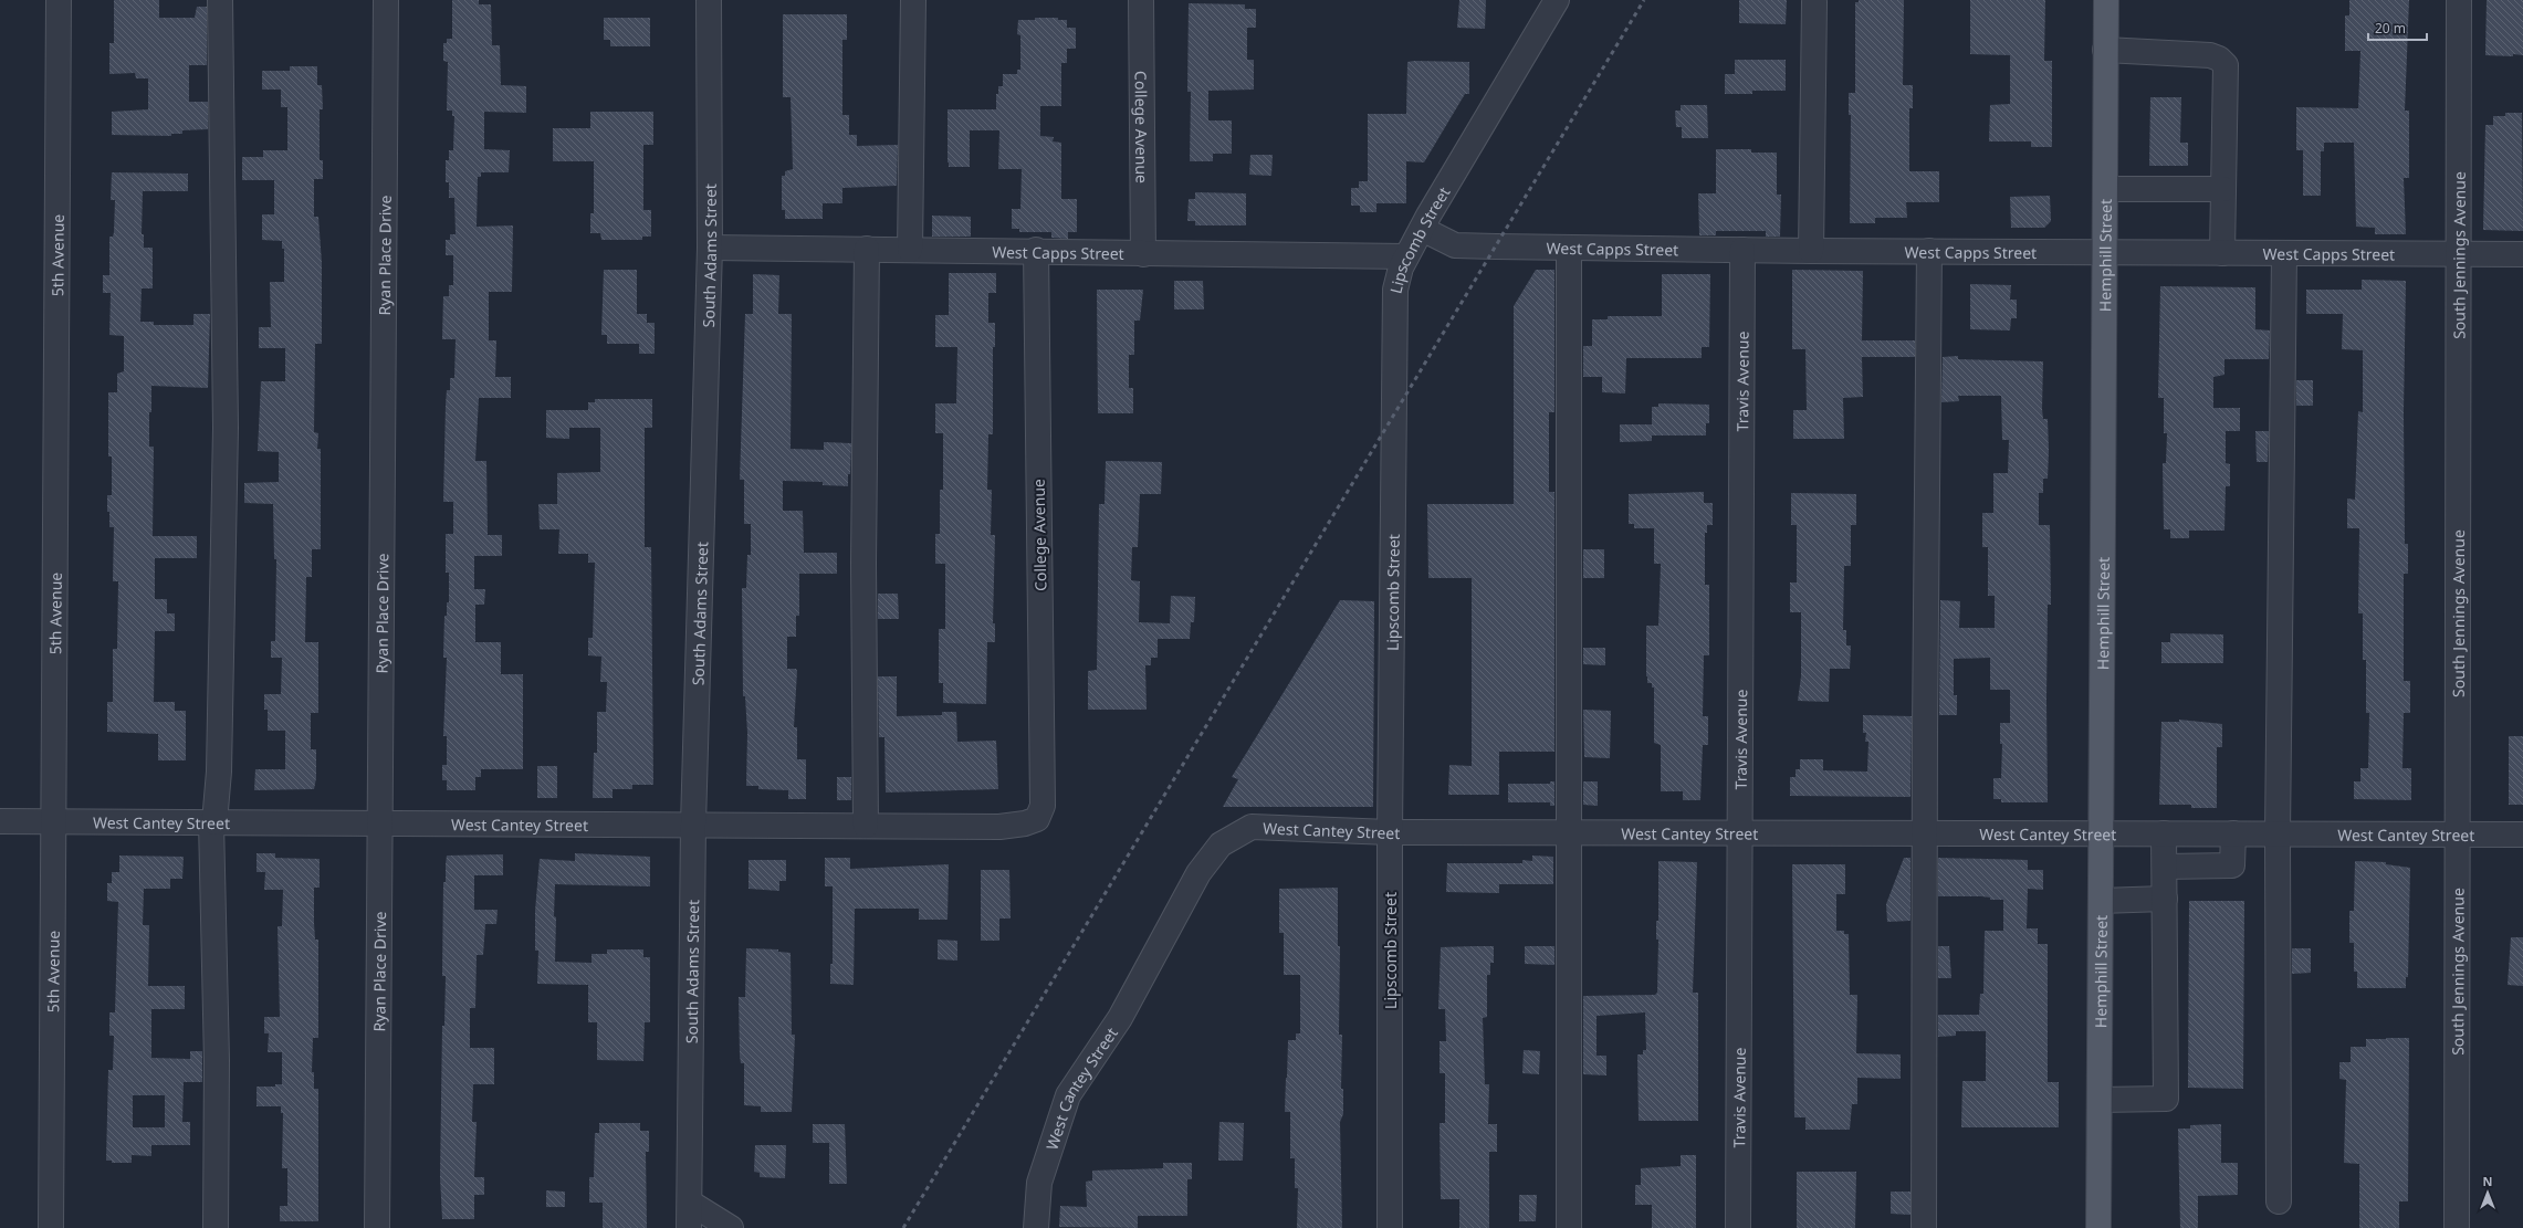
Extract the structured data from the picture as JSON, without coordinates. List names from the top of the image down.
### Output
{
  "streets": {
    "main road": ["Hemphill Street"],
    "street": [
      "College Avenue",
      "Lipscomb Street",
      "West Capps Street",
      "5th Avenue",
      "Ryan Place Drive",
      "South Adams Street",
      "South Jennings Avenue",
      "Travis Avenue",
      "West Cantey Street"
    ]
  },
  "crossings": [
    ["College Avenue", "West Capps Street"],
    ["College Avenue", "West Cantey Street"],
    ["Lipscomb Street", "West Capps Street"],
    ["Lipscomb Street", "West Cantey Street"],
    ["West Capps Street", "South Adams Street"],
    ["West Capps Street", "Hemphill Street"],
    ["West Capps Street", "South Jennings Avenue"],
    ["West Capps Street", "Travis Avenue"],
    ["5th Avenue", "West Cantey Street"],
    ["Ryan Place Drive", "West Cantey Street"],
    ["South Adams Street", "West Cantey Street"],
    ["Hemphill Street", "West Cantey Street"],
    ["South Jennings Avenue", "West Cantey Street"],
    ["Travis Avenue", "West Cantey Street"]
  ],
  "scale_bar": "20 m",
  "north": "top"
}
